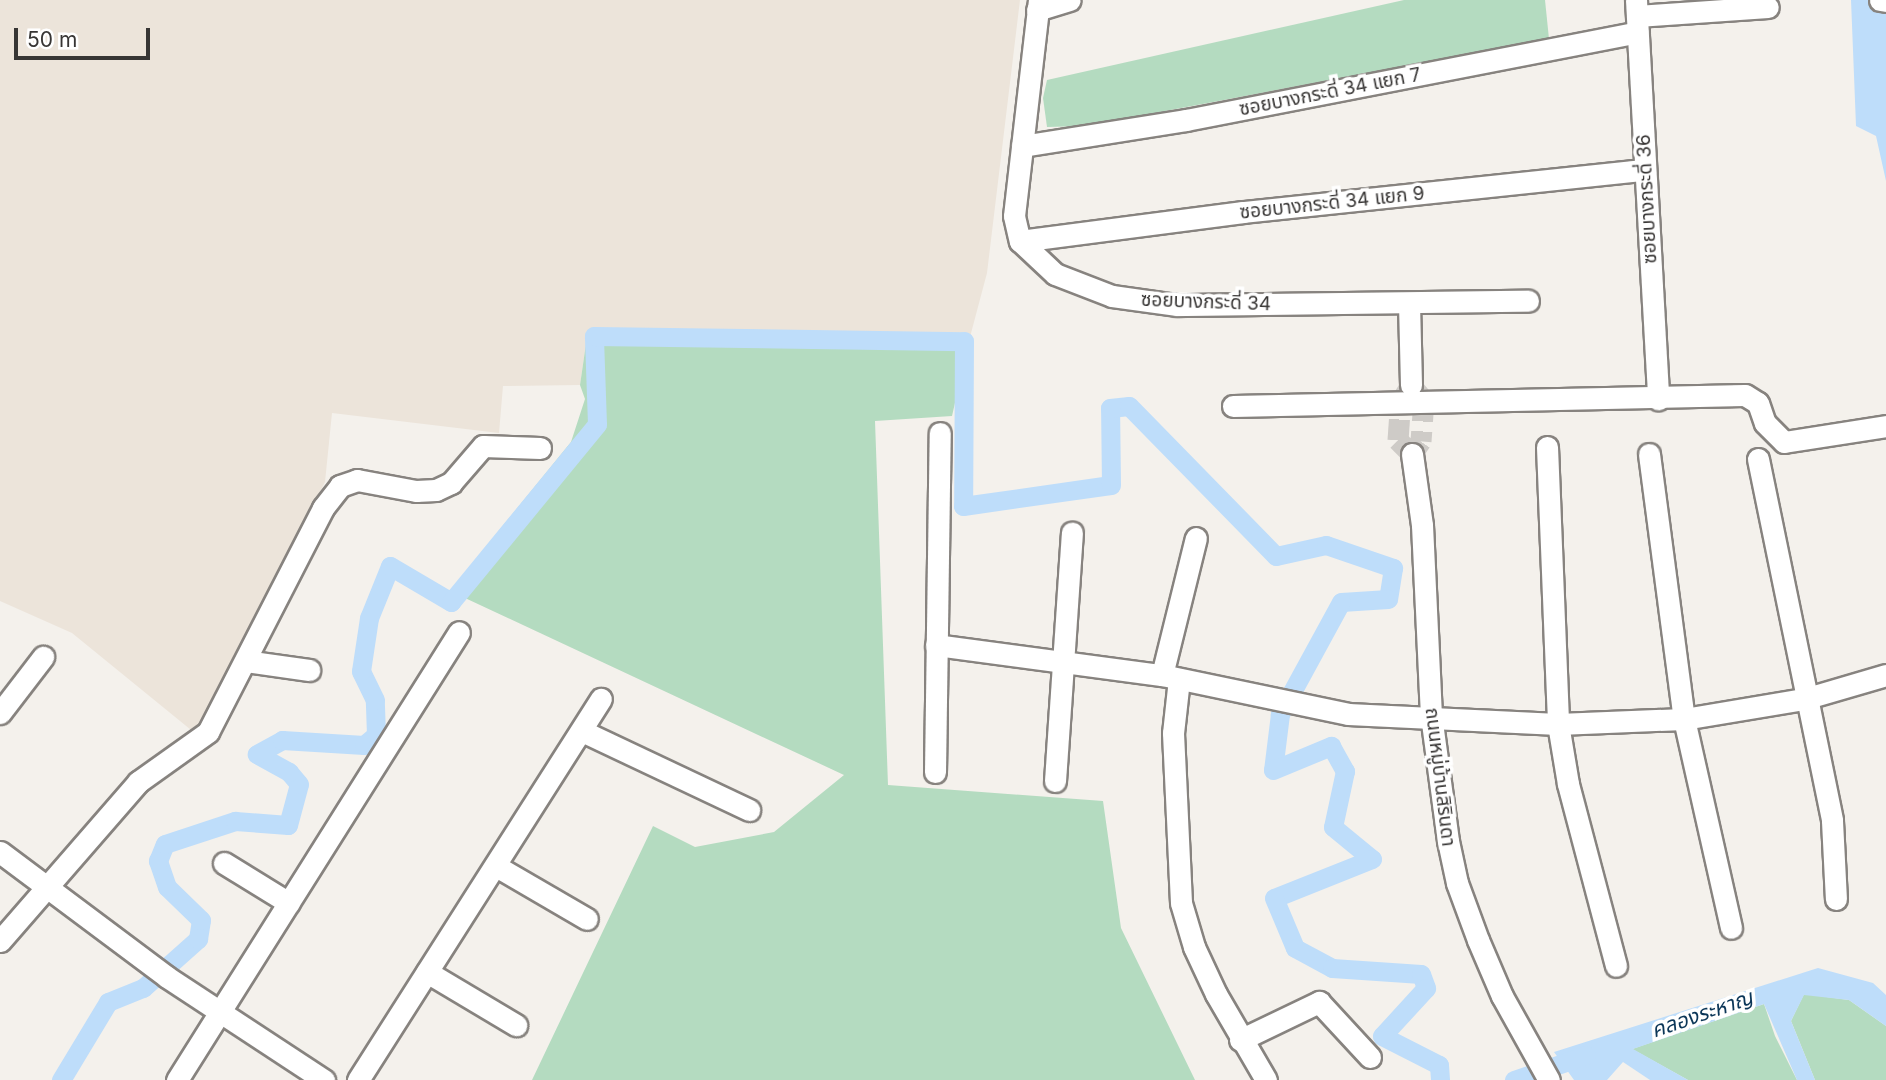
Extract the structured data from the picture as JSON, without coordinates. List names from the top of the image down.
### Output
{
  "streets": {
    "street": [
      "ซอยบางกระดี่ 34 แยก 7",
      "ซอยบางกระดี่ 36",
      "ซอยบางกระดี่ 34 แยก 9",
      "ซอยบางกระดี่ 34",
      "ถนนหมู่บ้านสิรินดา"
    ]
  },
  "crossings": [
    ["ซอยบางกระดี่ 34 แยก 7", "ซอยบางกระดี่ 36"],
    ["ซอยบางกระดี่ 36", "ซอยบางกระดี่ 34 แยก 9"],
    ["ซอยบางกระดี่ 34 แยก 9", "ซอยบางกระดี่ 34"]
  ],
  "water": ["คลองระหาญ"],
  "scale_bar": "50 m"
}
